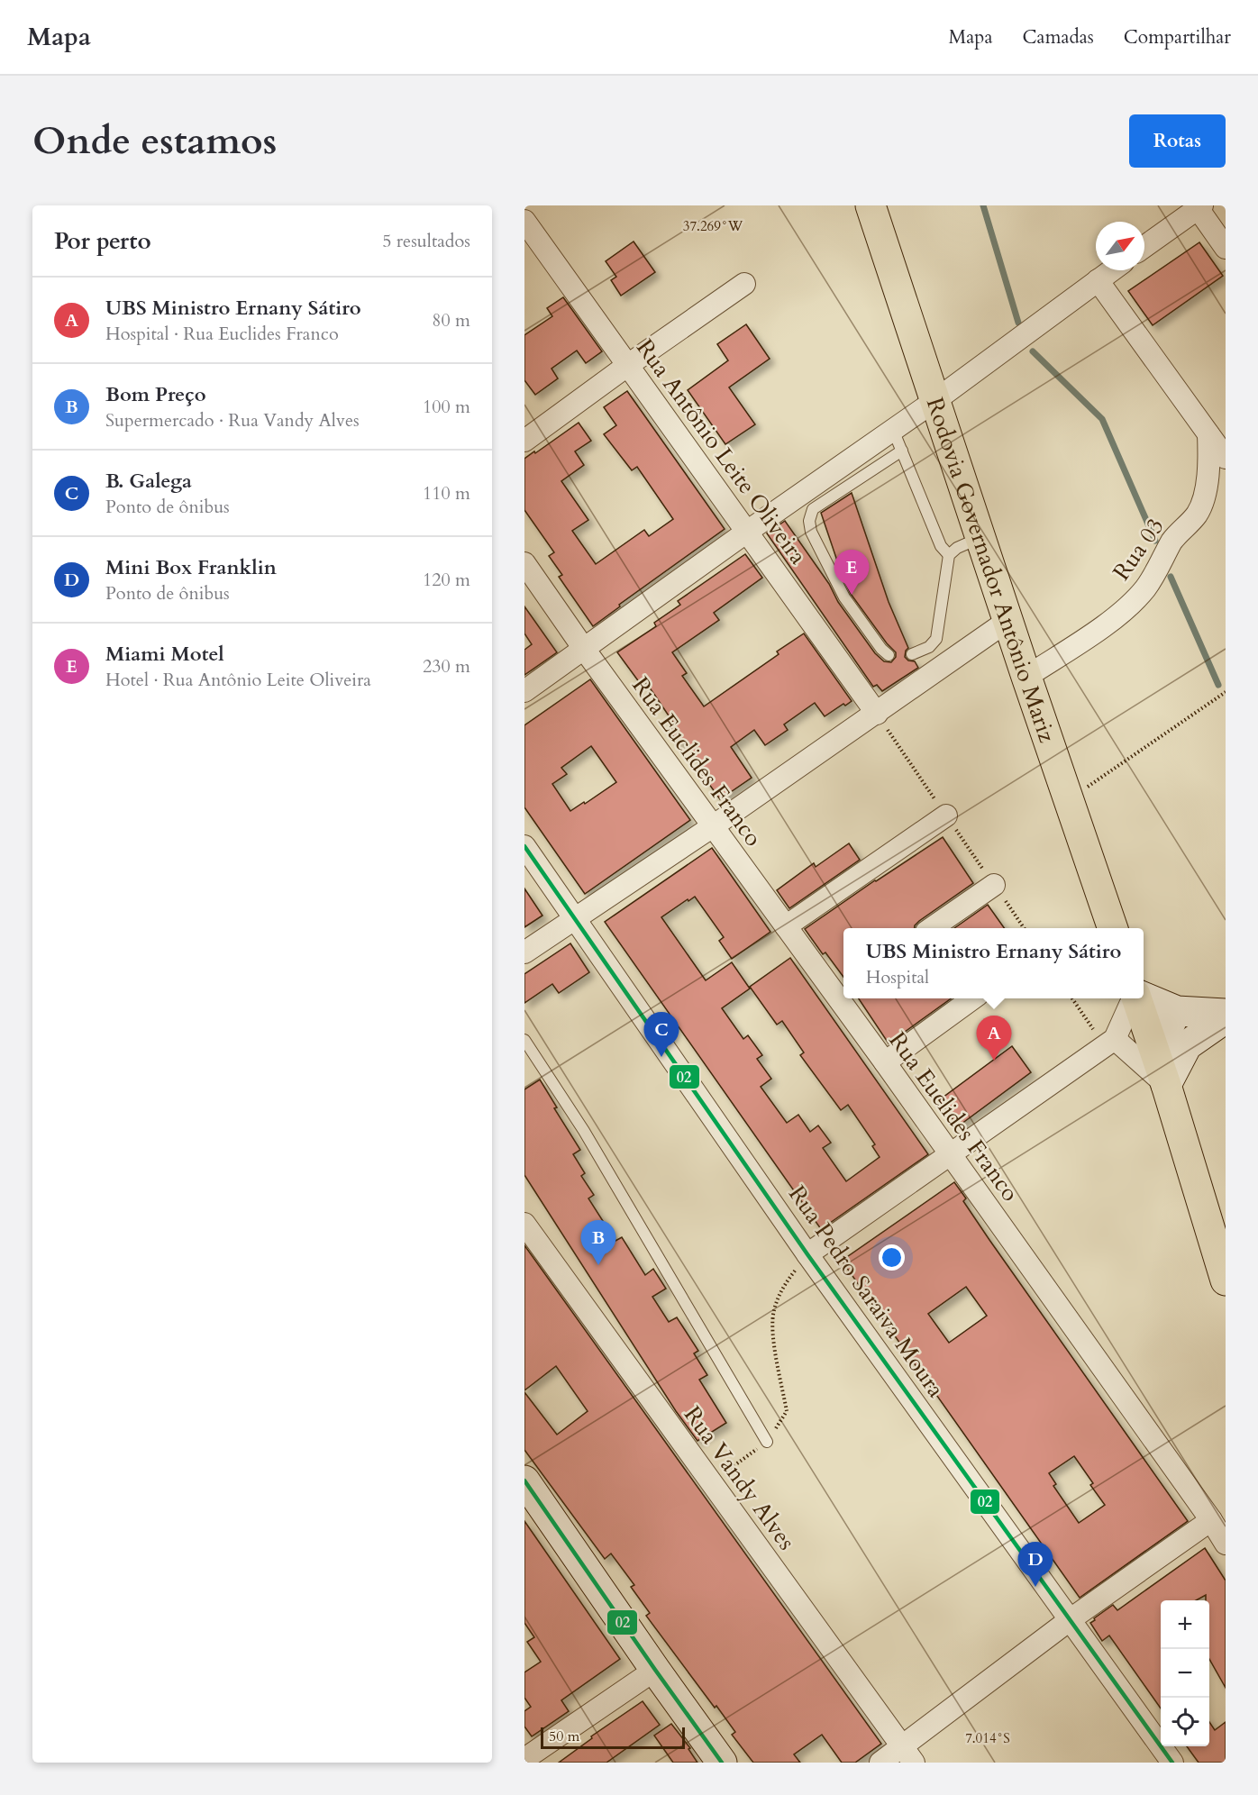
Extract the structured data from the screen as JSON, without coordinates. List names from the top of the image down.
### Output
{
  "streets": {
    "highway": ["Rodovia Governador Antônio Mariz"],
    "street": [
      "Rua Antônio Leite Oliveira",
      "Rua 03",
      "Rua Euclides Franco",
      "Rua Pedro Saraiva Moura",
      "Rua Vandy Alves"
    ]
  },
  "crossings": [
    ["Rua 03", "Rodovia Governador Antônio Mariz"]
  ],
  "lines": ["transit line 02"],
  "scale_bar": "50 m",
  "north": "top right",
  "page": {
    "header": "Mapa",
    "nav": ["Mapa", "Camadas", "Compartilhar"],
    "buttons": "Rotas",
    "title": "Onde estamos",
    "heading": ["Por perto", "5 resultados"],
    "list": [
      {
        "mark": "A",
        "name": "UBS Ministro Ernany Sátiro",
        "note": "Hospital · Rua Euclides Franco",
        "value": "80 m"
      },
      {
        "mark": "B",
        "name": "Bom Preço",
        "note": "Supermercado · Rua Vandy Alves",
        "value": "100 m"
      },
      {
        "mark": "C",
        "name": "B. Galega",
        "note": "Ponto de ônibus",
        "value": "110 m"
      },
      {
        "mark": "D",
        "name": "Mini Box Franklin",
        "note": "Ponto de ônibus",
        "value": "120 m"
      },
      {
        "mark": "E",
        "name": "Miami Motel",
        "note": "Hotel · Rua Antônio Leite Oliveira",
        "value": "230 m"
      }
    ],
    "pins": [
      "E",
      "C",
      "A",
      "B",
      "D"
    ],
    "popup": ["UBS Ministro Ernany Sátiro", "Hospital"],
    "map_buttons": ["+", "−"],
    "scale": "50 m"
  },
  "coordinates": ["37.269°W", "7.014°S"]
}
